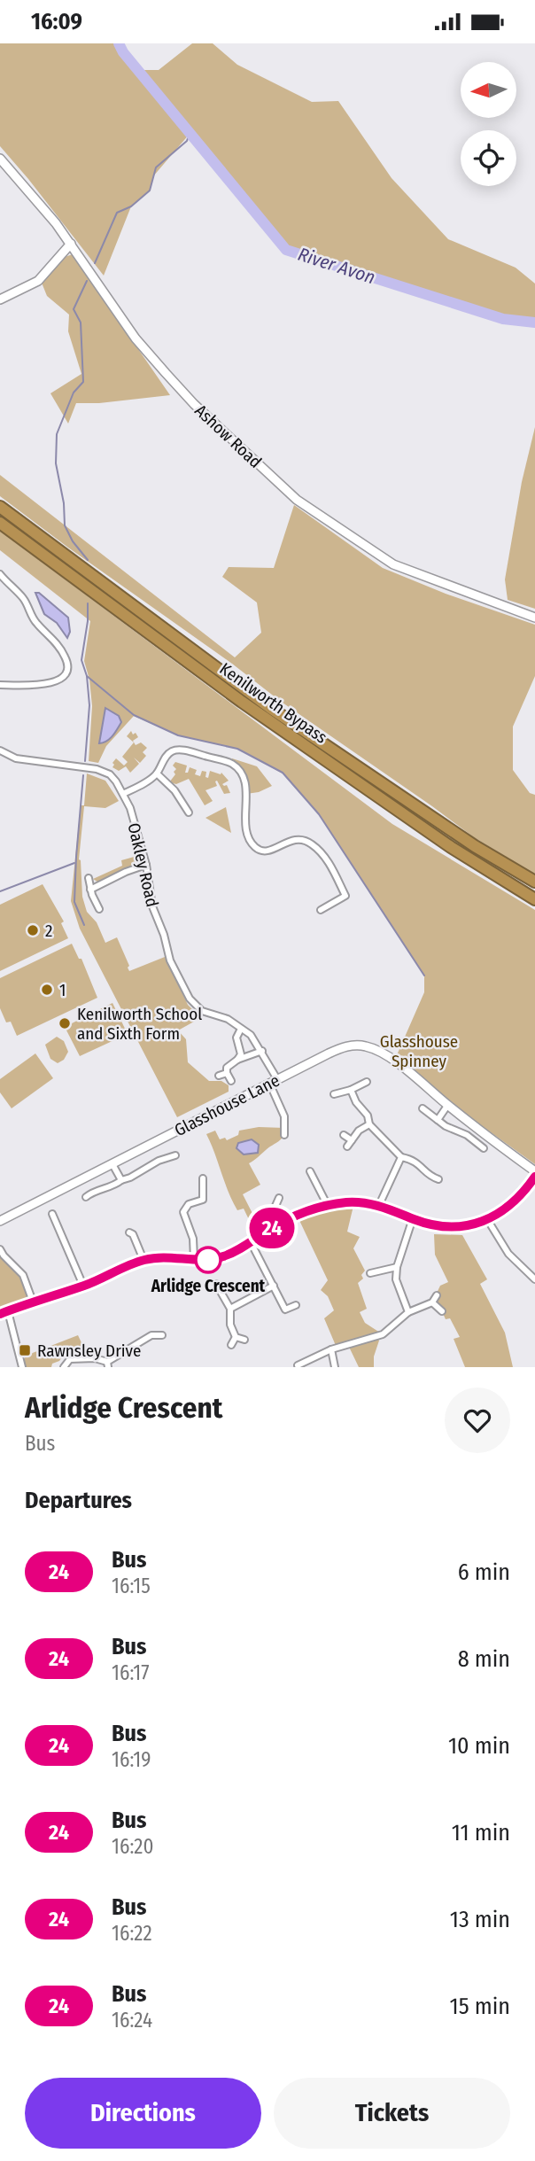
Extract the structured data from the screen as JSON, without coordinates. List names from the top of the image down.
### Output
{
  "streets": {
    "highway": ["Kenilworth Bypass"],
    "main road": ["Ashow Road", "Glasshouse Lane"],
    "street": ["Oakley Road"]
  },
  "water": ["River Avon"],
  "parks": ["Glasshouse Spinney"],
  "places": {
    "other": [
      "2",
      "1",
      "Kenilworth School and Sixth Form",
      "Arlidge Crescent"
    ],
    "transit": ["Rawnsley Drive"]
  },
  "lines": ["bus line 24"],
  "north": "left",
  "page": {
    "status": "16:09",
    "on_map": "24",
    "heading": [
      ["Arlidge Crescent", "Bus"],
      "Departures"
    ],
    "list": [
      {
        "mark": "24",
        "name": "Bus",
        "note": "16:15",
        "value": "6 min"
      },
      {
        "mark": "24",
        "name": "Bus",
        "note": "16:17",
        "value": "8 min"
      },
      {
        "mark": "24",
        "name": "Bus",
        "note": "16:19",
        "value": "10 min"
      },
      {
        "mark": "24",
        "name": "Bus",
        "note": "16:20",
        "value": "11 min"
      },
      {
        "mark": "24",
        "name": "Bus",
        "note": "16:22",
        "value": "13 min"
      },
      {
        "mark": "24",
        "name": "Bus",
        "note": "16:24",
        "value": "15 min"
      }
    ],
    "buttons": ["Directions", "Tickets"]
  }
}
